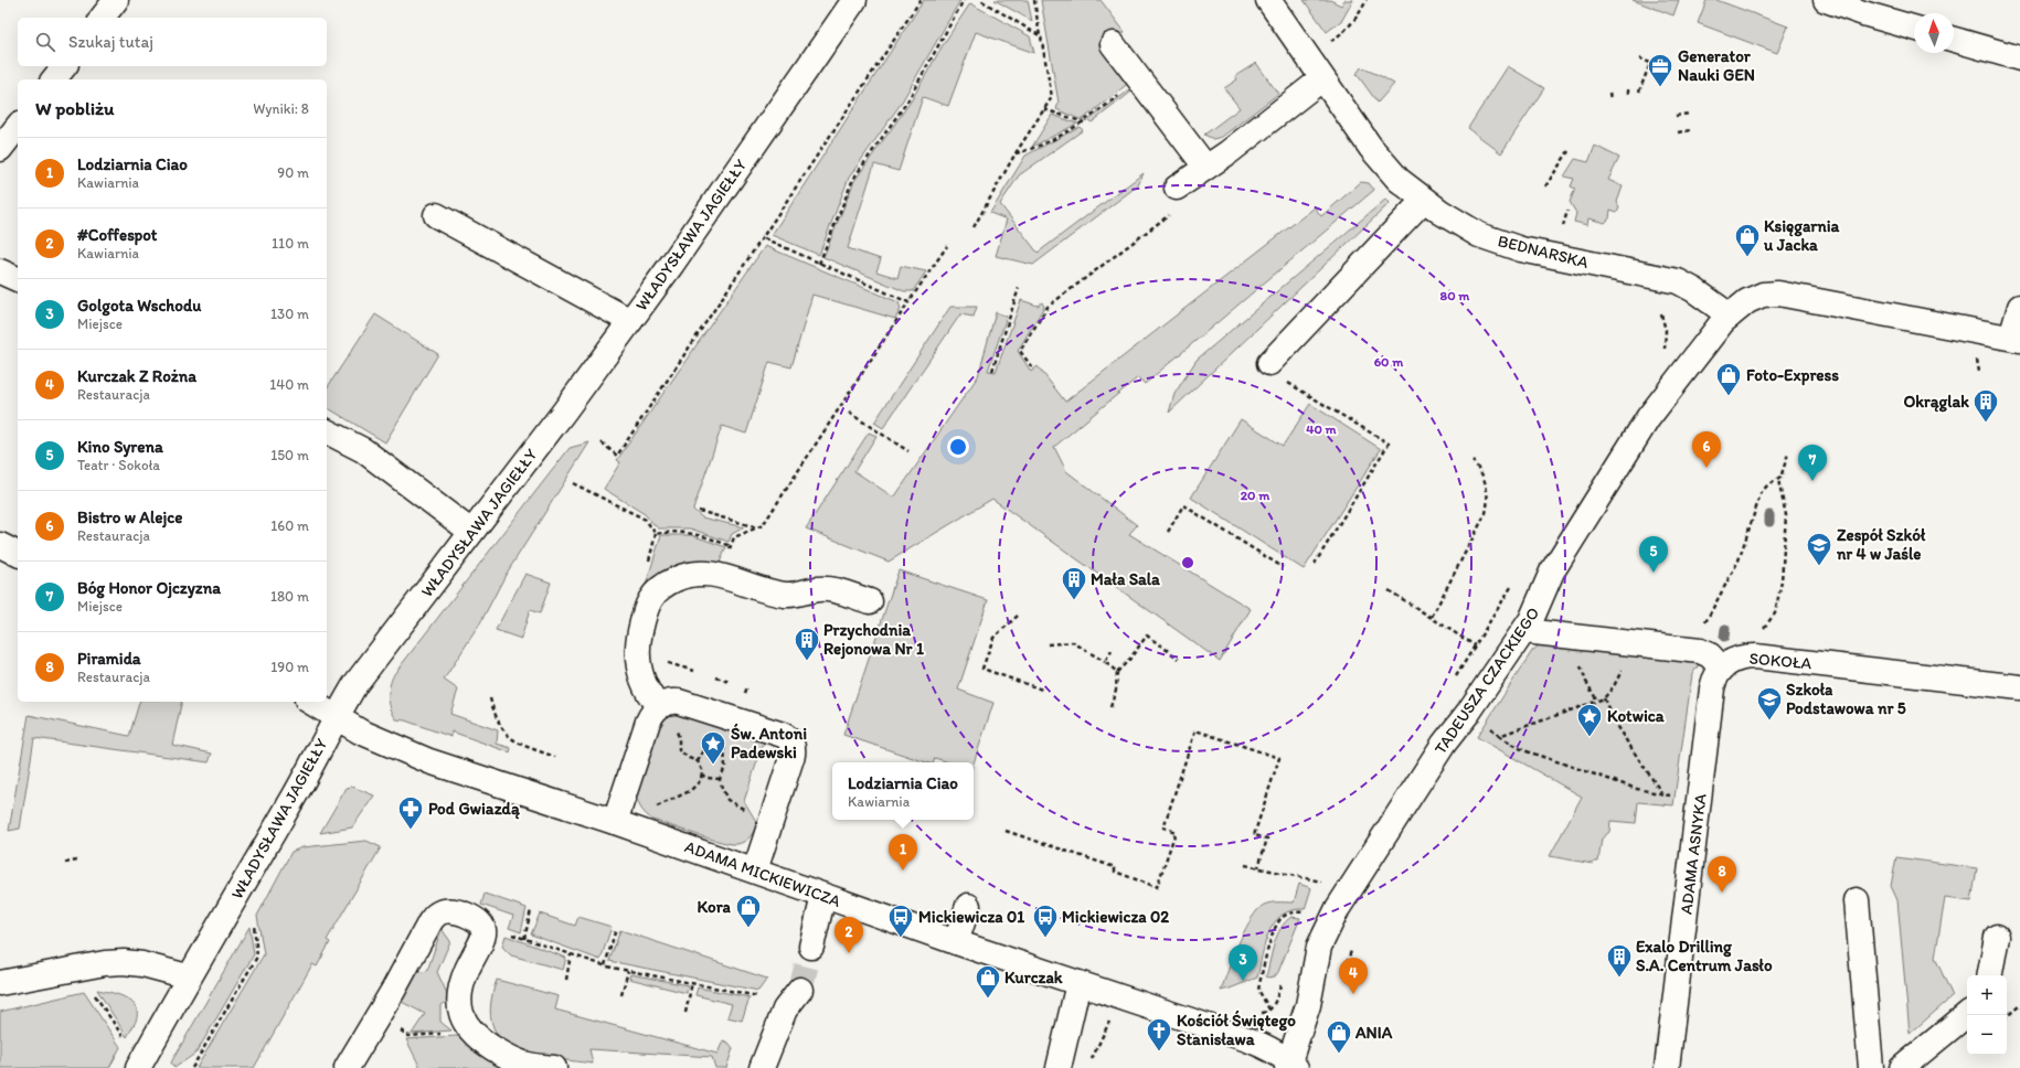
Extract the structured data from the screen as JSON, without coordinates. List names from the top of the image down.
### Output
{
  "streets": {
    "street": [
      "WŁADYSŁAWA JAGIEŁŁY",
      "BEDNARSKA",
      "SOKOŁA",
      "TADEUSZA CZACKIEGO",
      "ADAMA ASNYKA",
      "ADAMA MICKIEWICZA"
    ]
  },
  "crossings": [
    ["WŁADYSŁAWA JAGIEŁŁY", "ADAMA MICKIEWICZA"],
    ["BEDNARSKA", "TADEUSZA CZACKIEGO"],
    ["SOKOŁA", "ADAMA ASNYKA"],
    ["TADEUSZA CZACKIEGO", "ADAMA MICKIEWICZA"]
  ],
  "places": {
    "office": ["Generator Nauki GEN"],
    "shop": [
      "Księgarnia u Jacka",
      "Foto-Express",
      "Kora",
      "Kurczak",
      "ANIA"
    ],
    "building": [
      "Okrąglak",
      "Mała Sala",
      "Przychodnia Rejonowa Nr 1",
      "Exalo Drilling S.A. Centrum Jasło"
    ],
    "school or university": ["Zespół Szkół nr 4 w Jaśle", "Szkoła Podstawowa nr 5"],
    "place": ["Kotwica", "Św. Antoni Padewski"],
    "pharmacy": ["Pod Gwiazdą"],
    "bus stop": ["Mickiewicza 01", "Mickiewicza 02"],
    "church": ["Kościół Świętego Stanisława"]
  },
  "north": "top",
  "page": {
    "search": "Szukaj tutaj",
    "heading": ["W pobliżu", "Wyniki: 8"],
    "list": [
      {
        "mark": "1",
        "name": "Lodziarnia Ciao",
        "note": "Kawiarnia",
        "value": "90 m"
      },
      {
        "mark": "2",
        "name": "#Coffespot",
        "note": "Kawiarnia",
        "value": "110 m"
      },
      {
        "mark": "3",
        "name": "Golgota Wschodu",
        "note": "Miejsce",
        "value": "130 m"
      },
      {
        "mark": "4",
        "name": "Kurczak Z Rożna",
        "note": "Restauracja",
        "value": "140 m"
      },
      {
        "mark": "5",
        "name": "Kino Syrena",
        "note": "Teatr · Sokoła",
        "value": "150 m"
      },
      {
        "mark": "6",
        "name": "Bistro w Alejce",
        "note": "Restauracja",
        "value": "160 m"
      },
      {
        "mark": "7",
        "name": "Bóg Honor Ojczyzna",
        "note": "Miejsce",
        "value": "180 m"
      },
      {
        "mark": "8",
        "name": "Piramida",
        "note": "Restauracja",
        "value": "190 m"
      }
    ],
    "pins": [
      "6",
      "7",
      "5",
      "1",
      "8",
      "2",
      "3",
      "4"
    ],
    "popup": ["Lodziarnia Ciao", "Kawiarnia"],
    "map_buttons": ["+", "−"]
  },
  "rings": [
    "80 m",
    "60 m",
    "40 m",
    "20 m"
  ]
}
